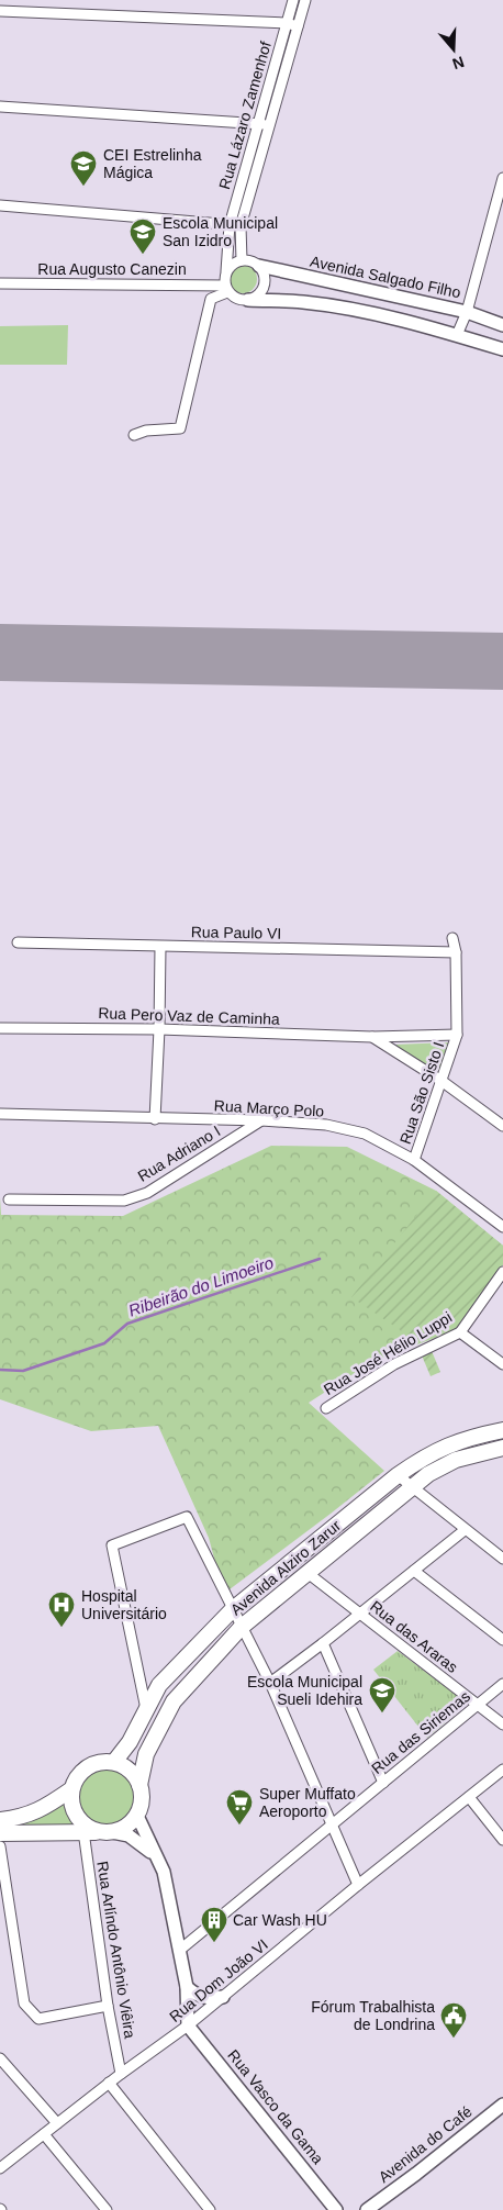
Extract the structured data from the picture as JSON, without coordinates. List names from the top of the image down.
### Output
{
  "streets": {
    "main road": ["Avenida Alziro Zarur"],
    "street": [
      "Rua Lázaro Zamenhof",
      "Rua Augusto Canezin",
      "Avenida Salgado Filho",
      "Rua Paulo VI",
      "Rua Pero Vaz de Caminha",
      "Rua São Sisto I",
      "Rua Março Polo",
      "Rua Adriano I",
      "Rua José Hélio Luppi",
      "Rua das Araras",
      "Rua das Siriemas",
      "Rua Arlíndo Antônio Viêira",
      "Rua Dom João VI",
      "Rua Vasco da Gama",
      "Avenida do Café"
    ]
  },
  "crossings": [
    ["Rua Lázaro Zamenhof", "Rua Augusto Canezin"],
    ["Rua Lázaro Zamenhof", "Avenida Salgado Filho"],
    ["Rua Augusto Canezin", "Avenida Salgado Filho"],
    ["Rua Paulo VI", "Rua São Sisto I"],
    ["Rua Pero Vaz de Caminha", "Rua São Sisto I"],
    ["Rua São Sisto I", "Rua Março Polo"],
    ["Rua Março Polo", "Rua Adriano I"],
    ["Avenida Alziro Zarur", "Rua das Araras"],
    ["Rua das Araras", "Rua das Siriemas"],
    ["Rua Arlíndo Antônio Viêira", "Rua Dom João VI"],
    ["Rua Dom João VI", "Rua Vasco da Gama"]
  ],
  "water": ["Ribeirão do Limoeiro"],
  "places": {
    "school or university": ["CEI Estrelinha Mágica", "Escola Municipal San Izidro", "Escola Municipal Sueli Idehira"],
    "hospital": ["Hospital Universitário"],
    "supermarket": ["Super Muffato Aeroporto"],
    "building": ["Car Wash HU"],
    "public building": ["Fórum Trabalhista de Londrina"]
  },
  "north": "bottom"
}
